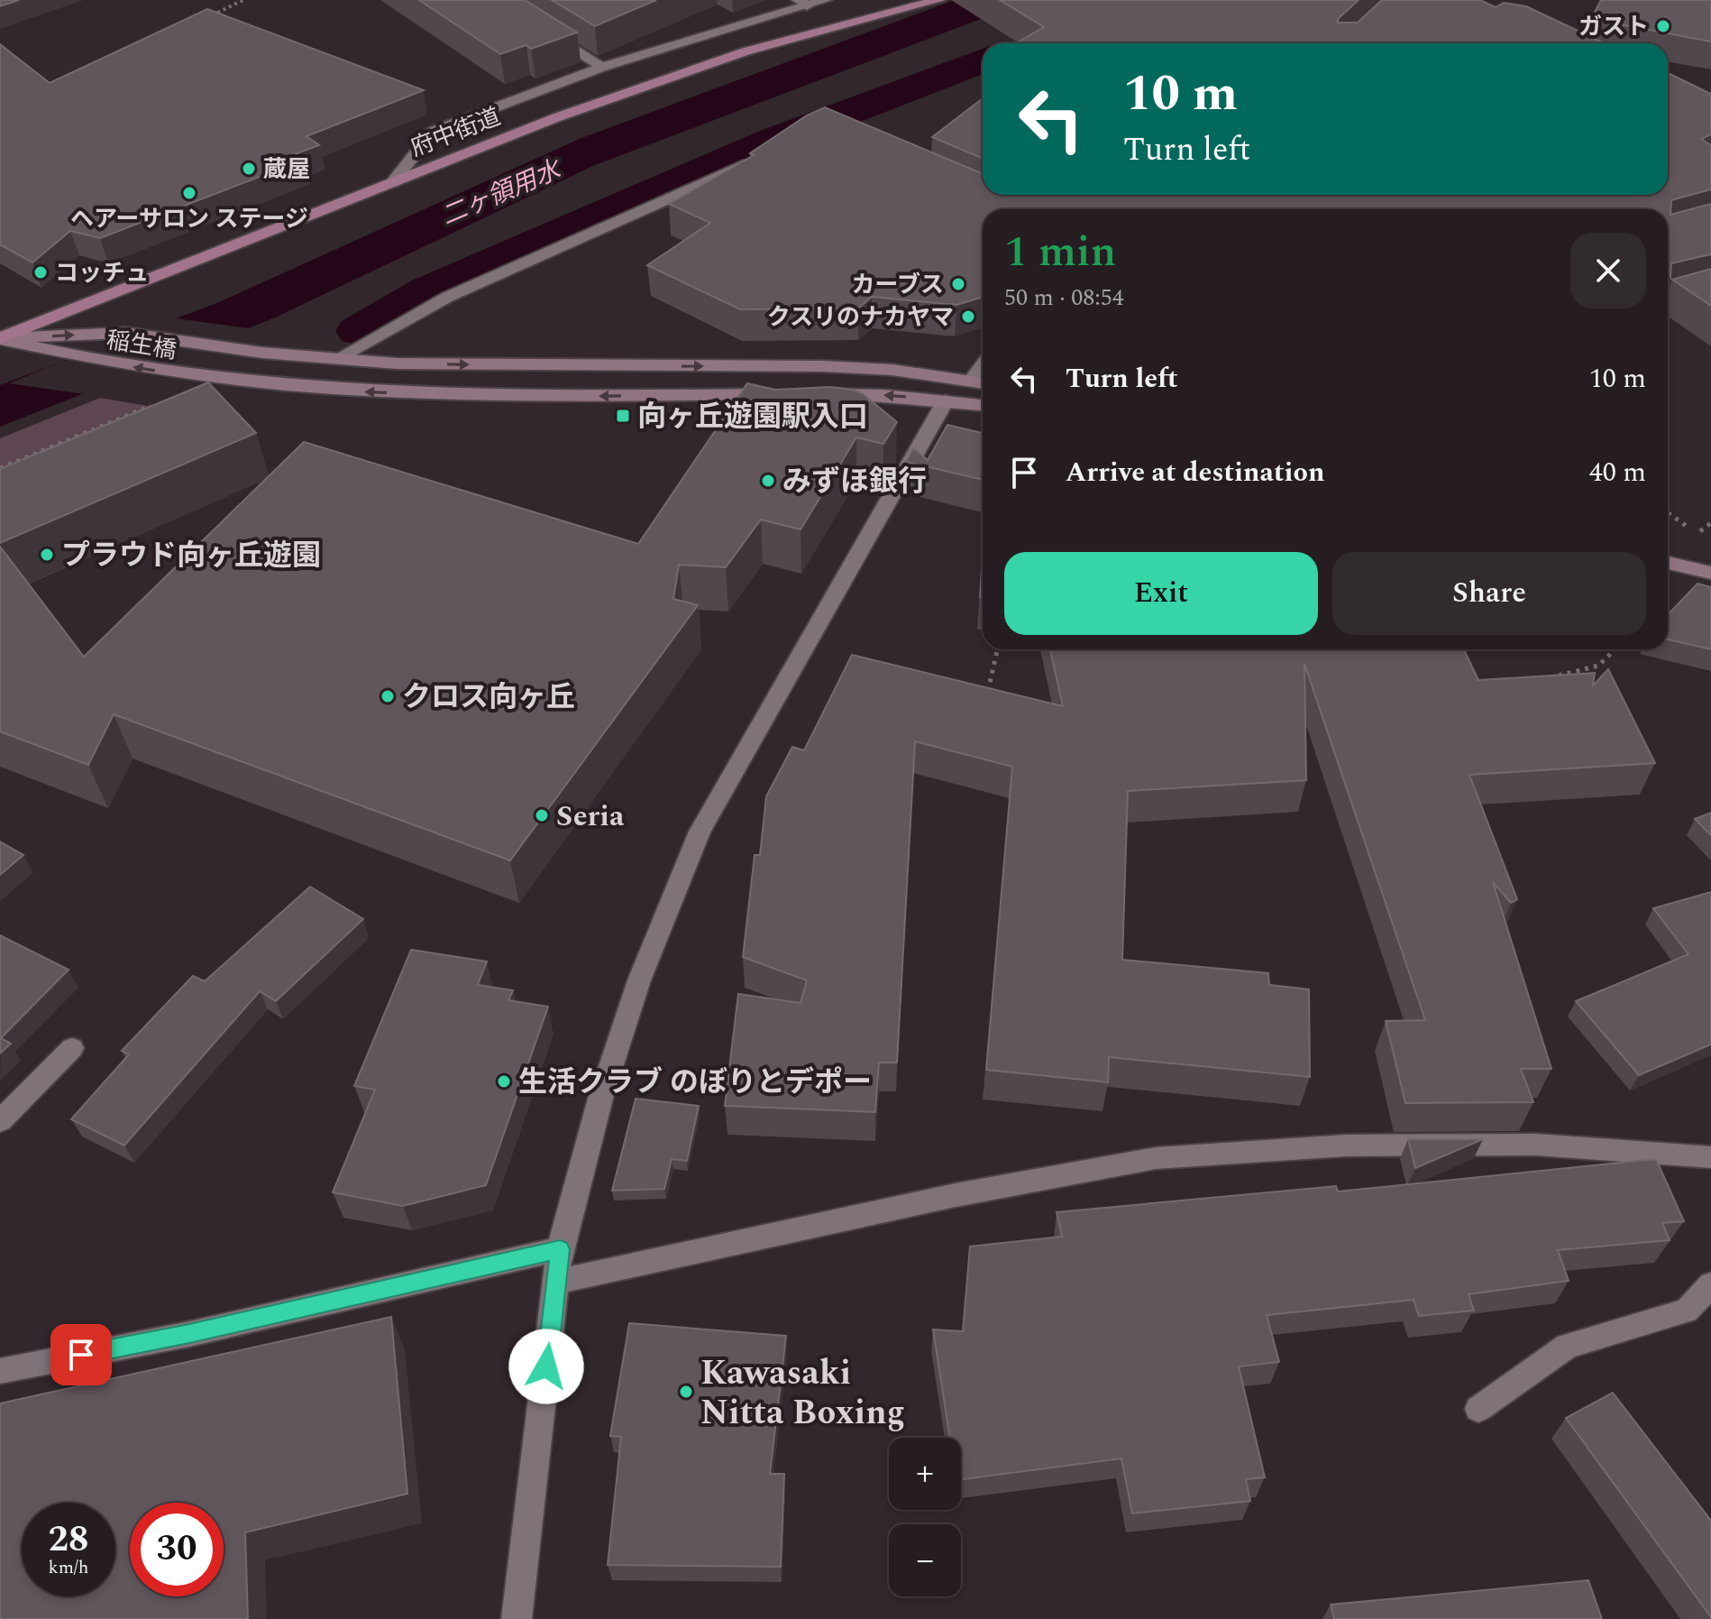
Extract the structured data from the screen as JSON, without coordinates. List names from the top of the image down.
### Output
{
  "streets": {
    "main road": ["府中街道"],
    "street": ["稲生橋"]
  },
  "crossings": [
    ["府中街道", "稲生橋"]
  ],
  "water": ["二ヶ領用水"],
  "places": {
    "other": [
      "ガスト",
      "蔵屋",
      "ヘアーサロン ステージ",
      "コッチュ",
      "カーブス",
      "クスリのナカヤマ",
      "みずほ銀行",
      "プラウド向ヶ丘遊園",
      "クロス向ヶ丘",
      "Seria",
      "生活クラブ のぼりとデポー",
      "Kawasaki Nitta Boxing"
    ],
    "transit": ["向ヶ丘遊園駅入口"]
  },
  "page": {
    "turn": ["10 m", "Turn left"],
    "heading": ["1 min", "50 m · 08:54"],
    "list": [
      {
        "name": "Turn left",
        "value": "10 m"
      },
      {
        "name": "Arrive at destination",
        "value": "40 m"
      }
    ],
    "buttons": ["Exit", "Share"],
    "map_buttons": ["+", "−"],
    "speed": "28 km/h",
    "limit": "30"
  }
}
